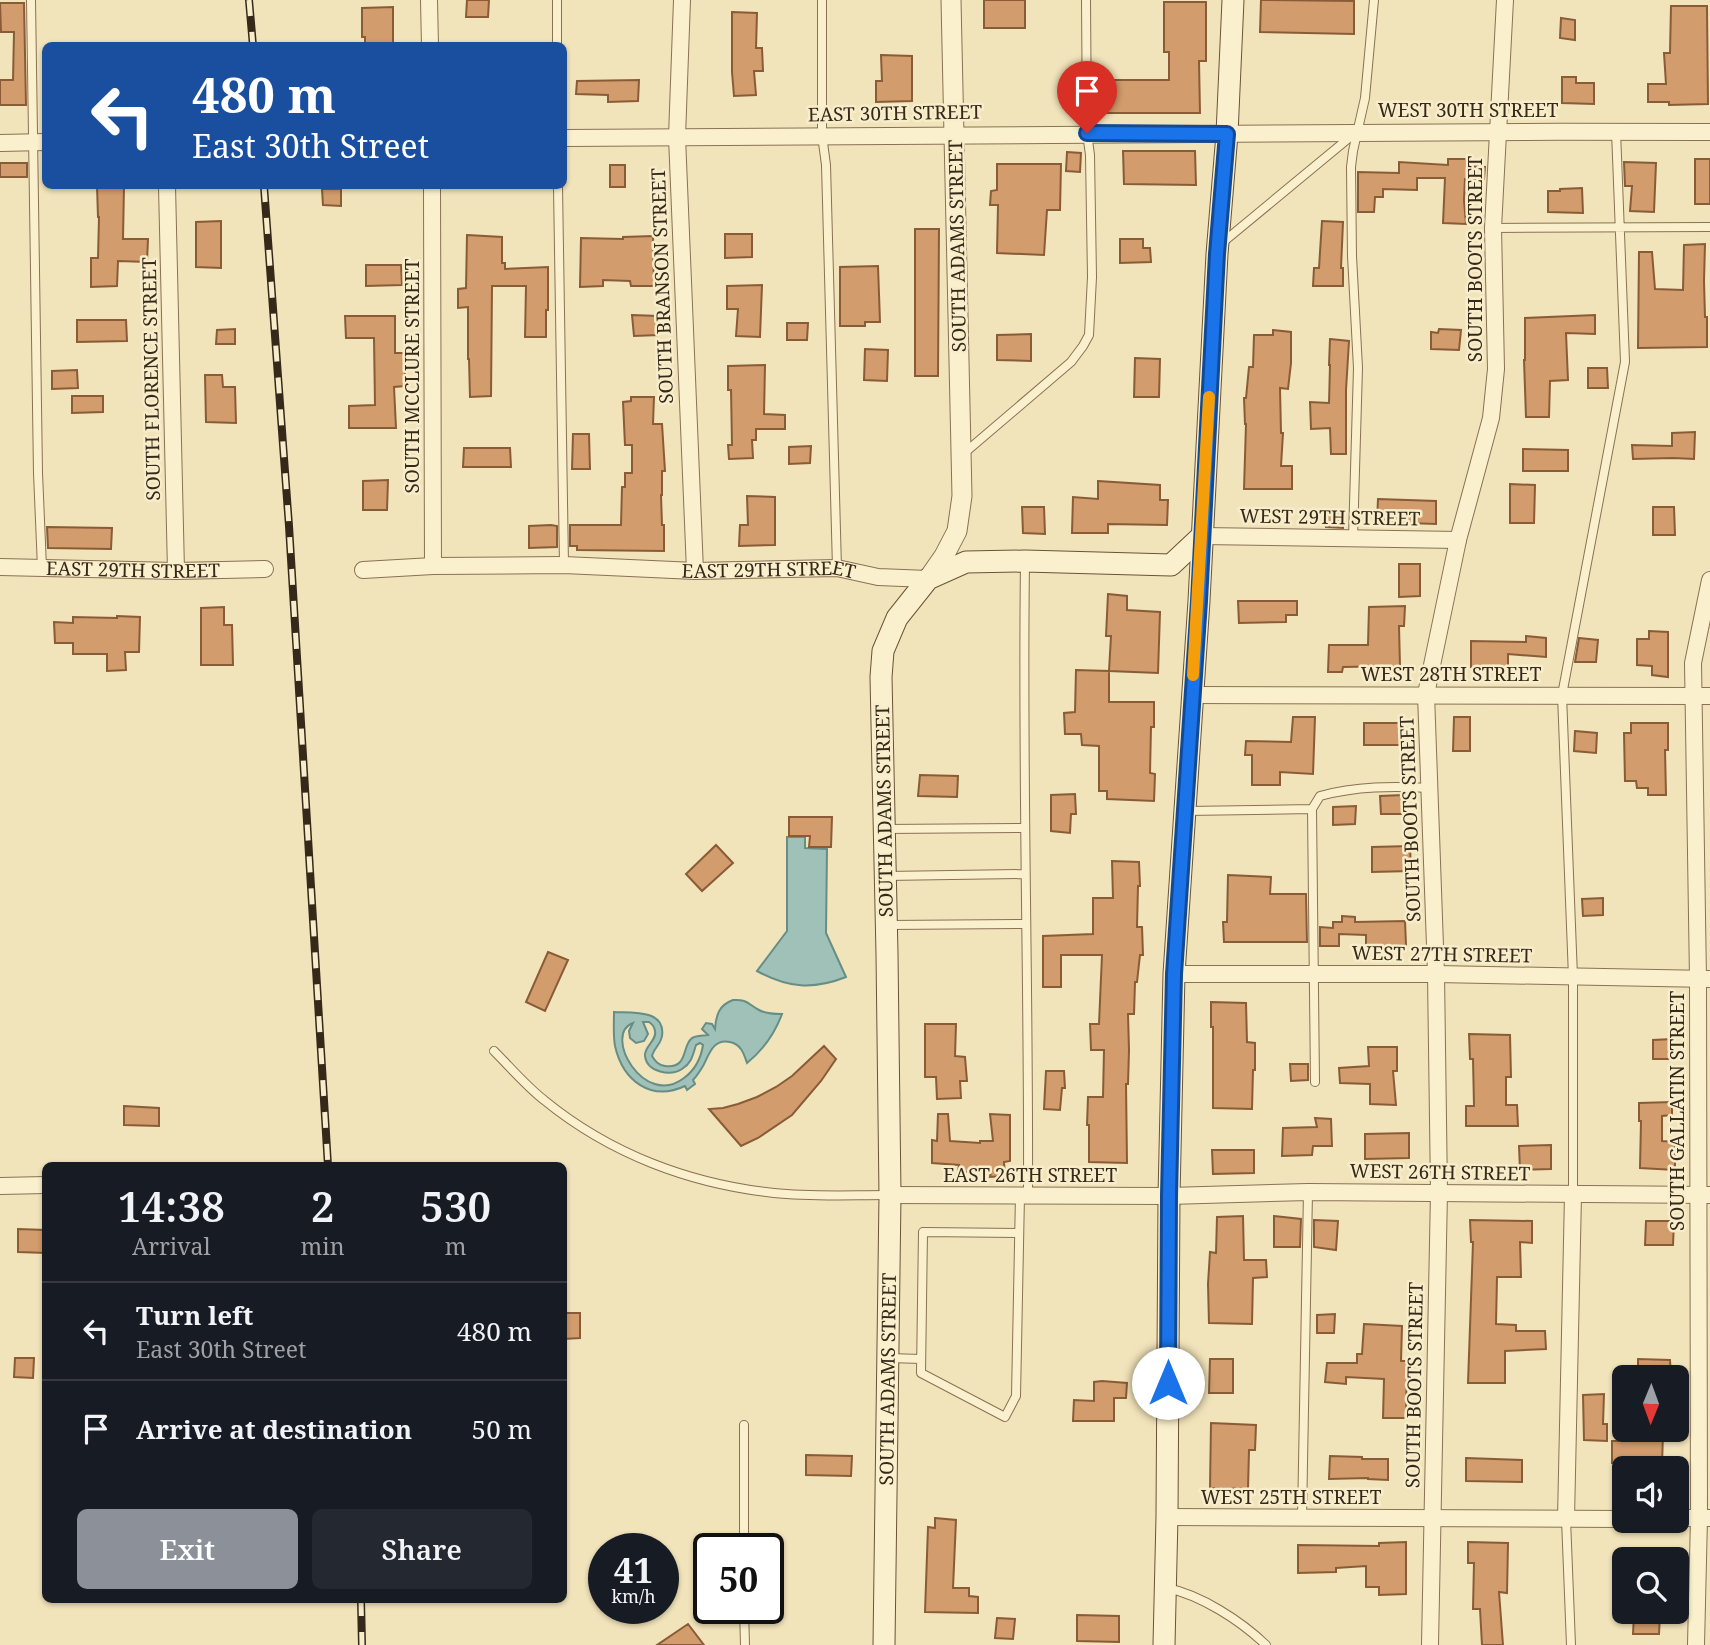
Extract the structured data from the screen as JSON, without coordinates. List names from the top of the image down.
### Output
{
  "streets": {
    "main road": ["SOUTH ADAMS STREET", "EAST 29TH STREET"],
    "street": [
      "WEST 30TH STREET",
      "EAST 30TH STREET",
      "SOUTH BOOTS STREET",
      "SOUTH BRANSON STREET",
      "SOUTH MCCLURE STREET",
      "SOUTH FLORENCE STREET",
      "WEST 29TH STREET",
      "WEST 28TH STREET",
      "WEST 27TH STREET",
      "SOUTH GALLATIN STREET",
      "WEST 26TH STREET",
      "EAST 26TH STREET",
      "WEST 25TH STREET"
    ]
  },
  "crossings": [
    ["WEST 30TH STREET", "EAST 30TH STREET"],
    ["WEST 30TH STREET", "SOUTH BOOTS STREET"],
    ["EAST 30TH STREET", "SOUTH ADAMS STREET"],
    ["EAST 30TH STREET", "SOUTH BRANSON STREET"],
    ["SOUTH ADAMS STREET", "EAST 29TH STREET"],
    ["SOUTH ADAMS STREET", "EAST 26TH STREET"],
    ["SOUTH BOOTS STREET", "WEST 29TH STREET"],
    ["SOUTH BOOTS STREET", "WEST 28TH STREET"],
    ["SOUTH BOOTS STREET", "WEST 27TH STREET"],
    ["SOUTH BOOTS STREET", "WEST 26TH STREET"],
    ["SOUTH BOOTS STREET", "WEST 25TH STREET"],
    ["SOUTH BRANSON STREET", "EAST 29TH STREET"],
    ["SOUTH MCCLURE STREET", "EAST 29TH STREET"],
    ["SOUTH FLORENCE STREET", "EAST 29TH STREET"],
    ["WEST 28TH STREET", "SOUTH GALLATIN STREET"],
    ["WEST 27TH STREET", "SOUTH GALLATIN STREET"],
    ["SOUTH GALLATIN STREET", "WEST 26TH STREET"],
    ["WEST 26TH STREET", "EAST 26TH STREET"]
  ],
  "north": "bottom",
  "page": {
    "turn": ["480 m", "East 30th Street"],
    "eta": [
      "14:38",
      "Arrival",
      "2",
      "min",
      "530",
      "m"
    ],
    "list": [
      {
        "name": "Turn left",
        "note": "East 30th Street",
        "value": "480 m"
      },
      {
        "name": "Arrive at destination",
        "value": "50 m"
      }
    ],
    "buttons": ["Exit", "Share"],
    "speed": "41 km/h",
    "limit": "50"
  }
}
